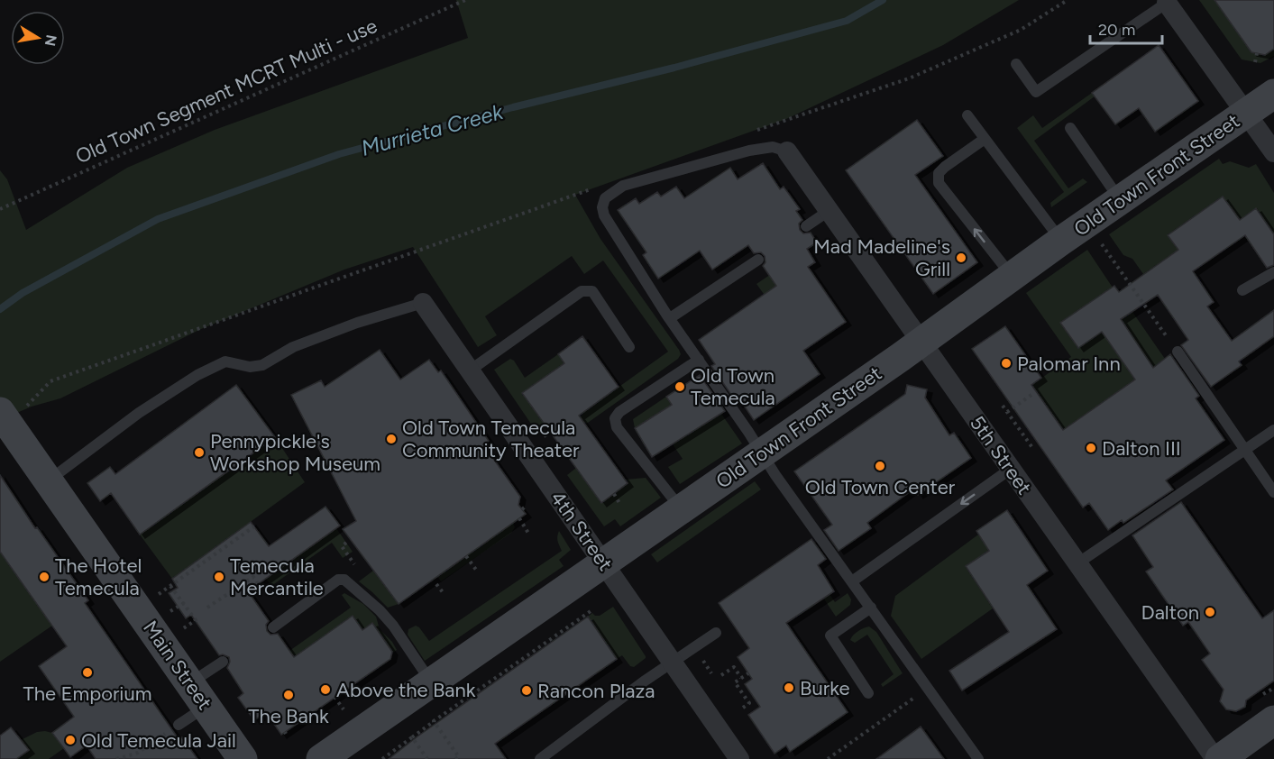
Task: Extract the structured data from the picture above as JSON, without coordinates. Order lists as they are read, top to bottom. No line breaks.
{"streets":{"main road":["Old Town Front Street","Main Street"],"street":["5th Street","4th Street"],"path":["Old Town Segment MCRT Multi - use"]},"crossings":[["Old Town Front Street","5th Street"],["Old Town Front Street","4th Street"]],"water":["Murrieta Creek"],"places":["Mad Madeline's Grill","Palomar Inn","Old Town Temecula","Old Town Temecula Community Theater","Dalton III","Pennypickle's Workshop Museum","Old Town Center","The Hotel Temecula","Temecula Mercantile","Dalton","The Emporium","Burke","Above the Bank","Rancon Plaza","The Bank","Old Temecula Jail"],"scale_bar":"20 m","north":"right"}
